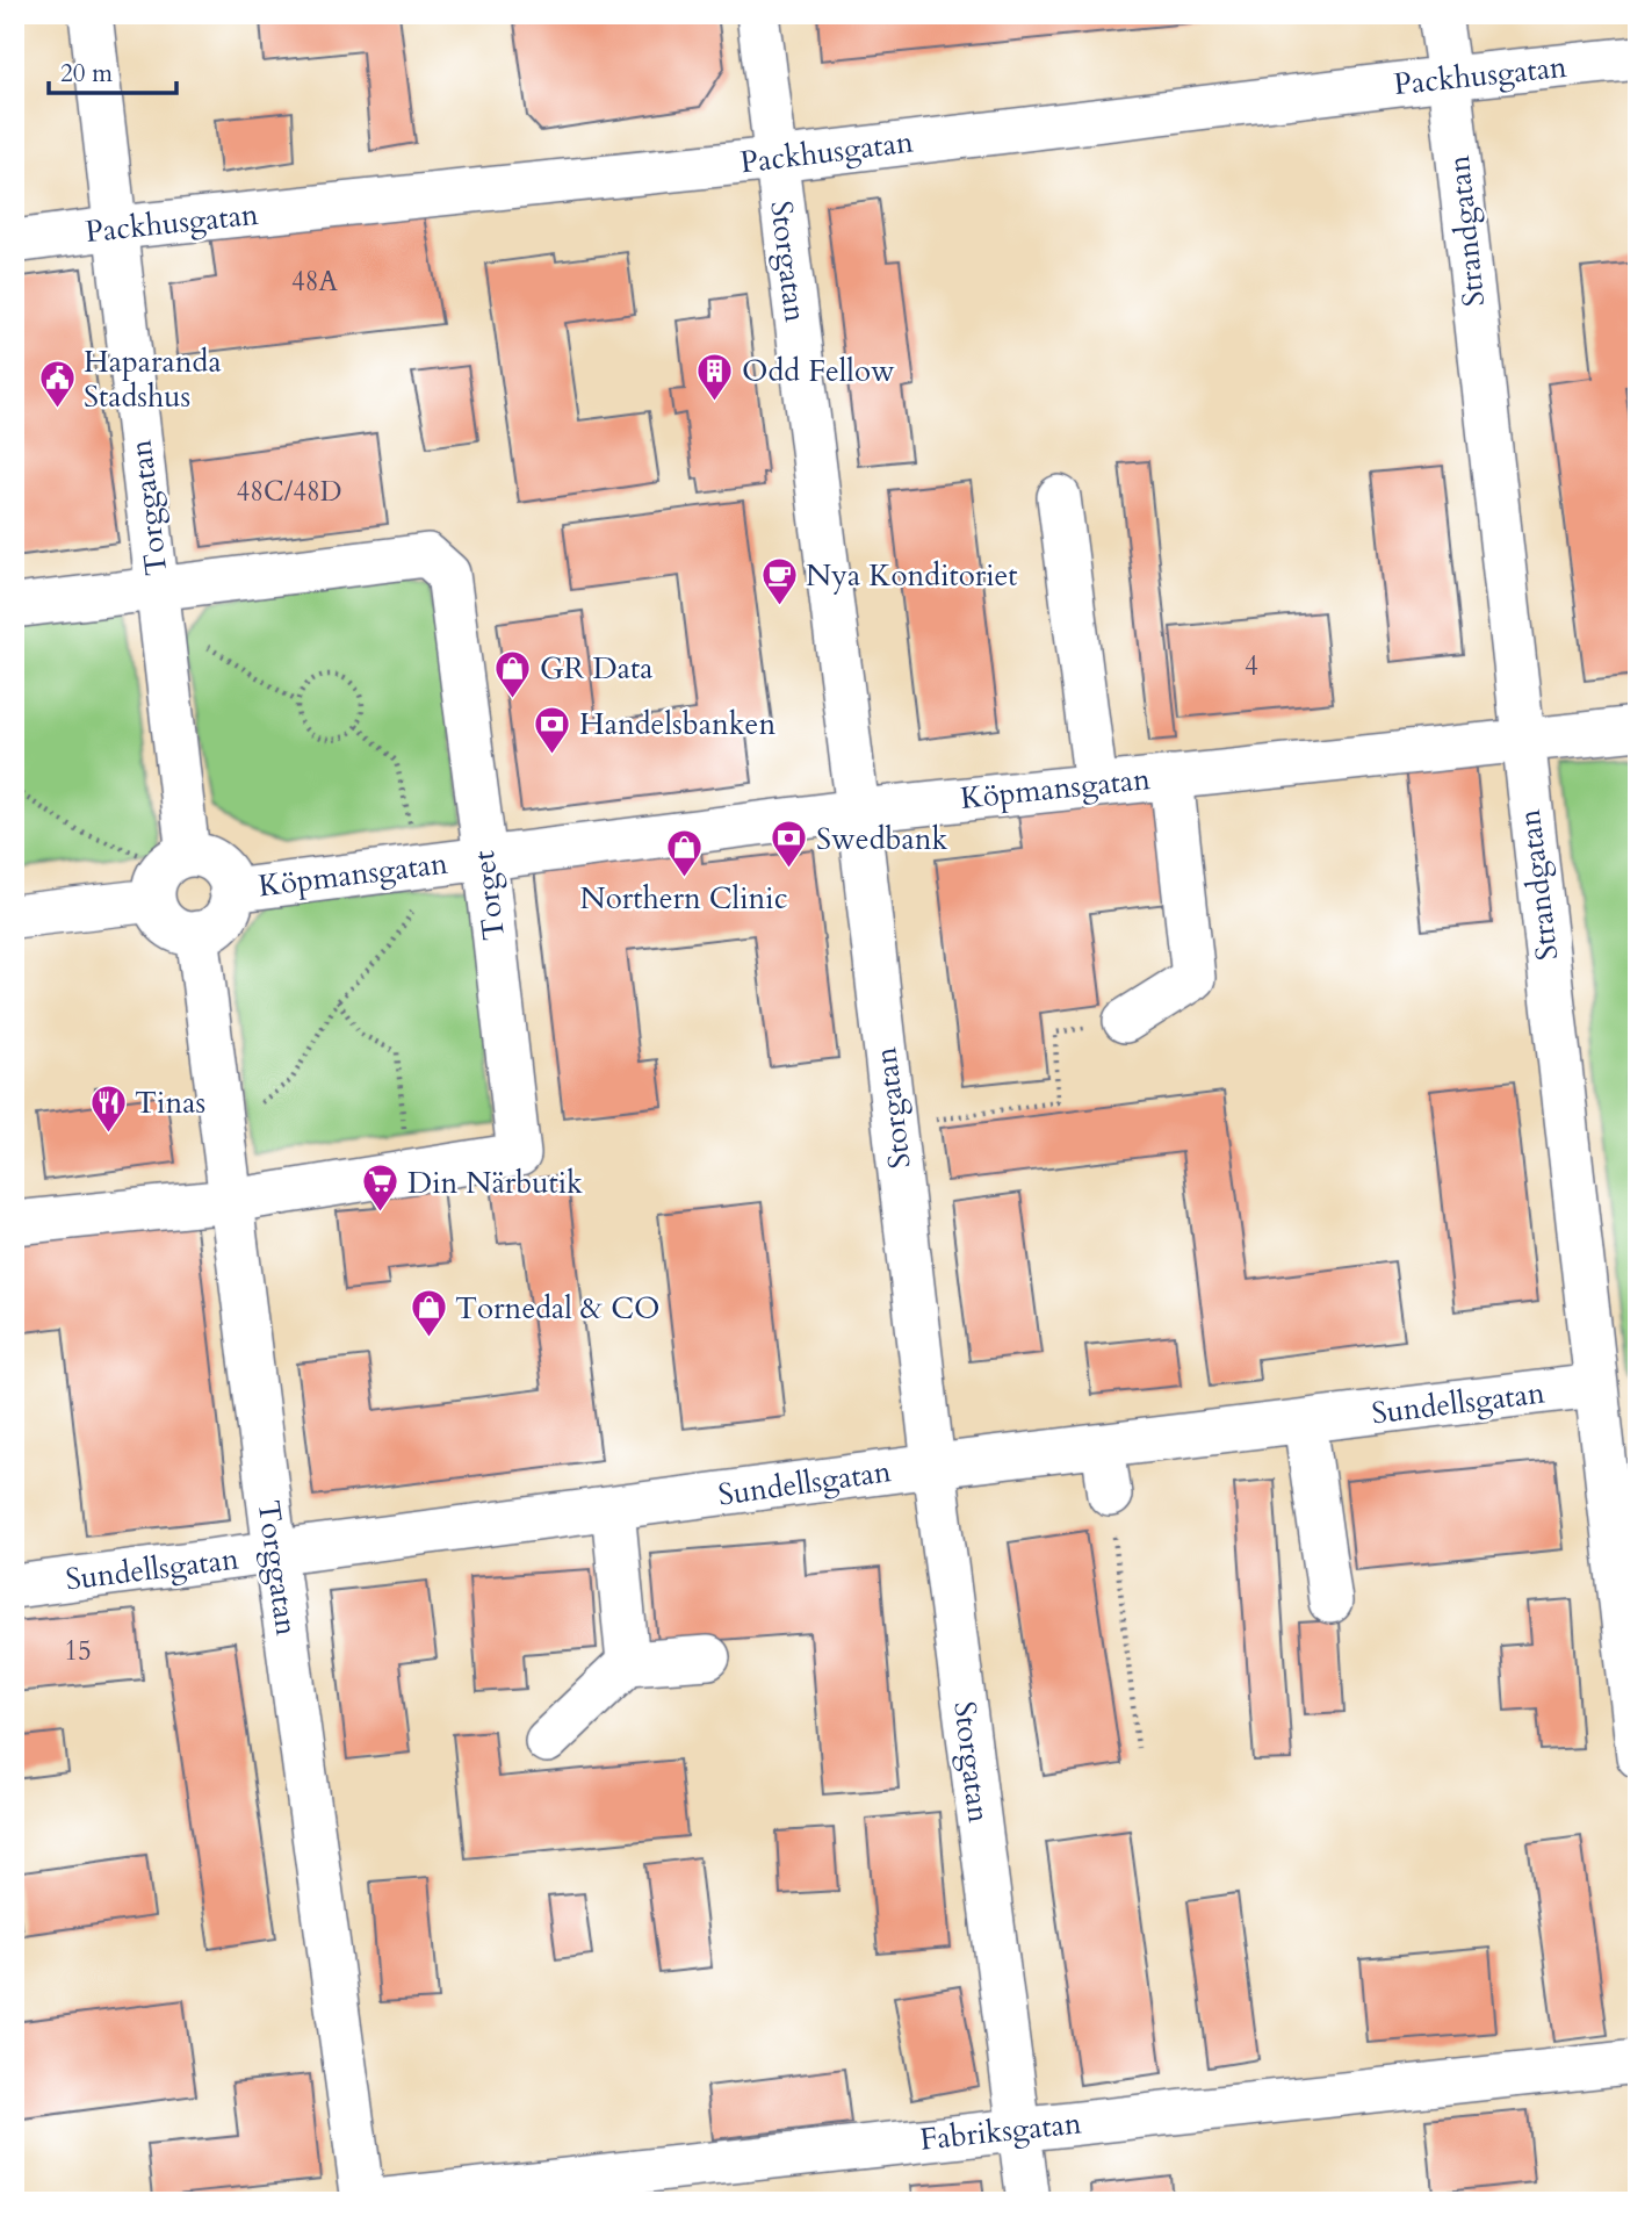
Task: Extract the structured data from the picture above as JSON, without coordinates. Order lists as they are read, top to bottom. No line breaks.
{"streets":{"street":["Packhusgatan","Strandgatan","Storgatan","Torggatan","Köpmansgatan","Torget","Sundellsgatan","Fabriksgatan"]},"crossings":[["Packhusgatan","Strandgatan"],["Packhusgatan","Storgatan"],["Packhusgatan","Torggatan"],["Strandgatan","Köpmansgatan"],["Strandgatan","Sundellsgatan"],["Storgatan","Köpmansgatan"],["Storgatan","Sundellsgatan"],["Storgatan","Fabriksgatan"],["Torggatan","Köpmansgatan"],["Torggatan","Torget"],["Torggatan","Sundellsgatan"],["Torggatan","Fabriksgatan"],["Köpmansgatan","Torget"]],"places":{"building":["Odd Fellow"],"public building":["Haparanda Stadshus"],"cafe":["Nya Konditoriet"],"shop":["GR Data","Northern Clinic","Tornedal & CO"],"bank":["Handelsbanken","Swedbank"],"restaurant":["Tinas"],"supermarket":["Din Närbutik"]},"house_numbers":["48A","48C/48D","4","15"],"scale_bar":"20 m"}
